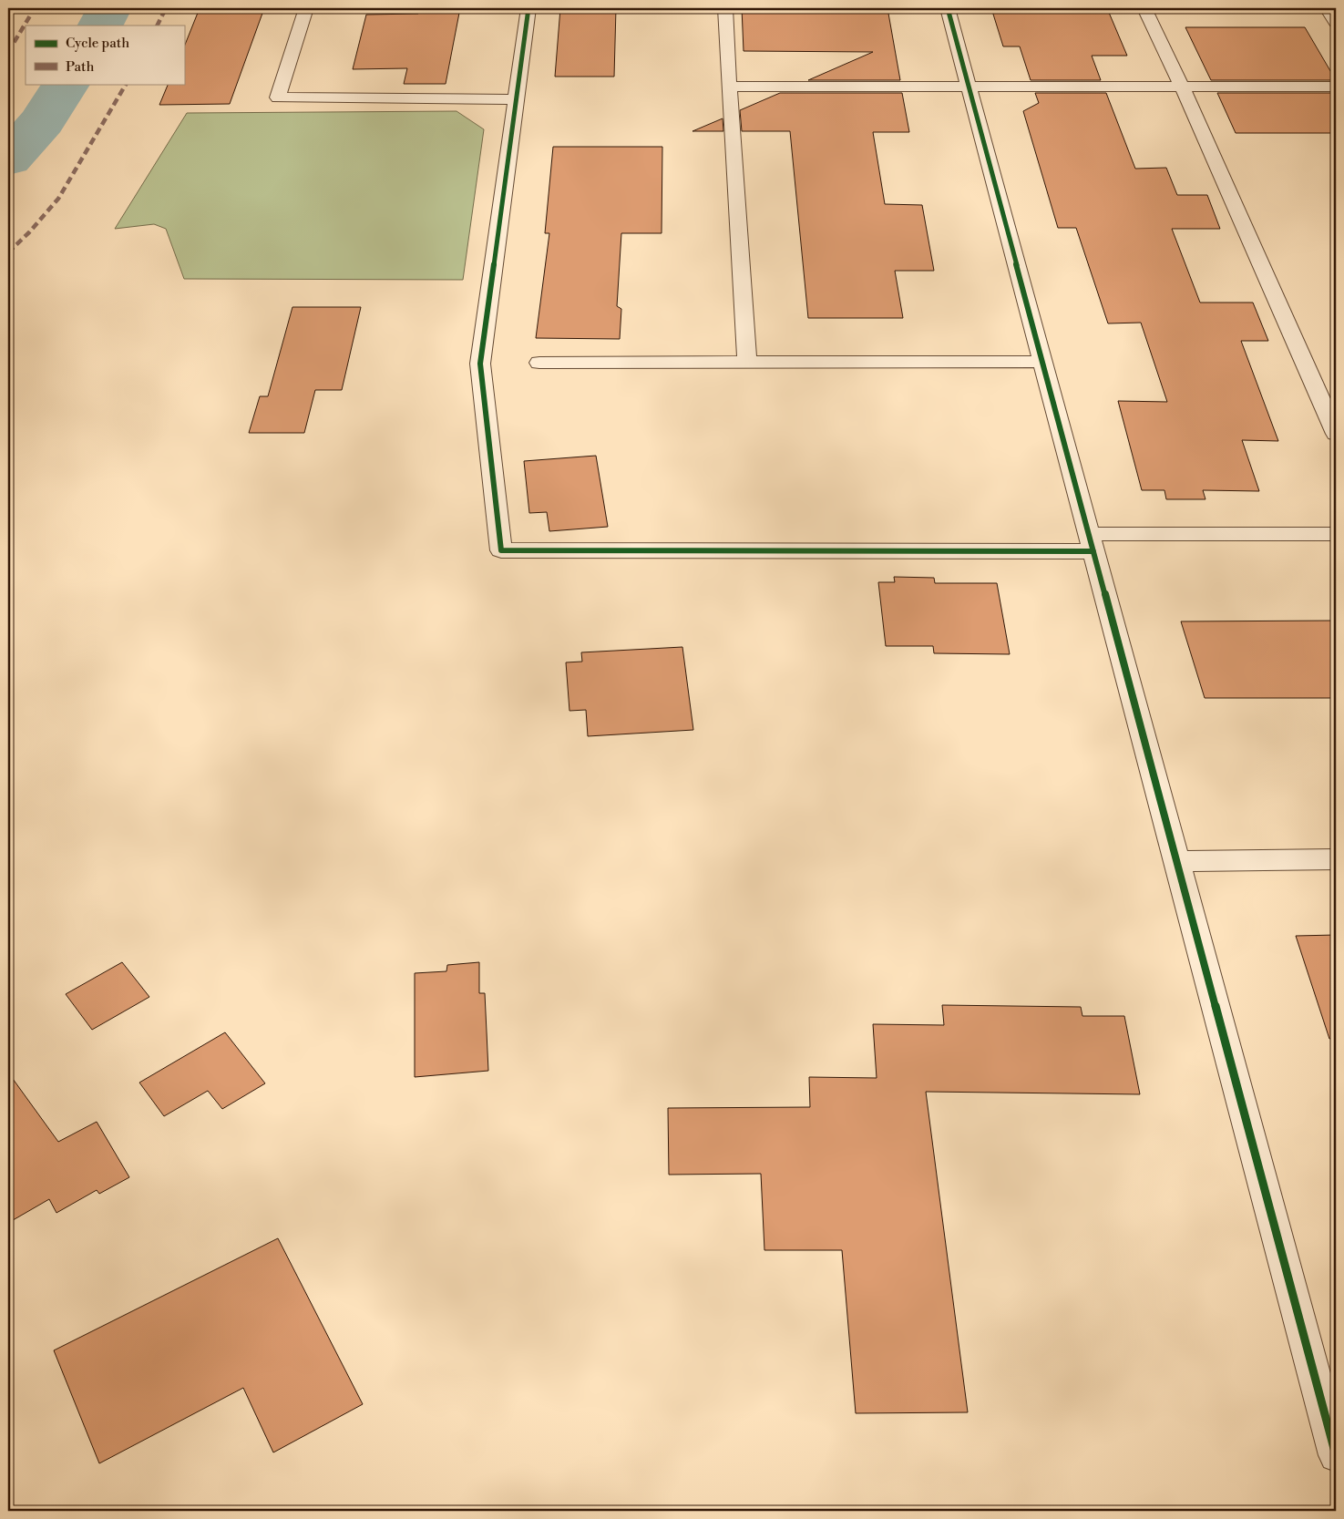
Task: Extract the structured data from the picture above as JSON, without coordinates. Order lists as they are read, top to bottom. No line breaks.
{"legend":["Cycle path","Path"]}
